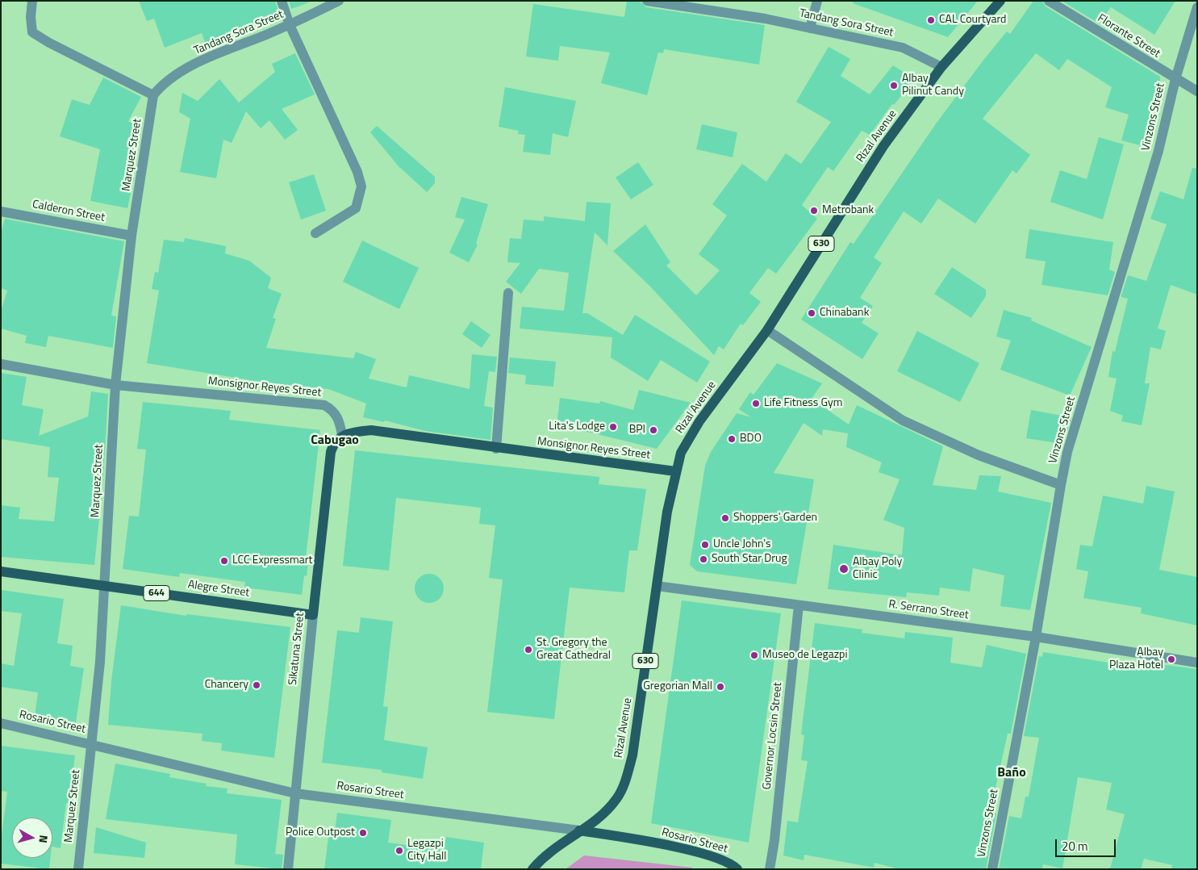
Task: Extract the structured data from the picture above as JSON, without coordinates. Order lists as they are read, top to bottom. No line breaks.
{"streets":{"main road":["Rizal Avenue","630","Monsignor Reyes Street","Alegre Street","644","Sikatuna Street","Rosario Street"],"street":["Tandang Sora Street","Florante Street","Vinzons Street","Marquez Street","Calderon Street","R. Serrano Street","Governor Locsin Street"]},"crossings":[["Tandang Sora Street","Rizal Avenue"],["Tandang Sora Street","Marquez Street"],["Florante Street","Vinzons Street"],["Vinzons Street","R. Serrano Street"],["Rizal Avenue","Monsignor Reyes Street"],["Rizal Avenue","R. Serrano Street"],["Rizal Avenue","Rosario Street"],["Marquez Street","Calderon Street"],["Marquez Street","Monsignor Reyes Street"],["Marquez Street","Alegre Street"],["Marquez Street","Rosario Street"],["Monsignor Reyes Street","Sikatuna Street"],["Alegre Street","Sikatuna Street"],["R. Serrano Street","Governor Locsin Street"],["Sikatuna Street","Rosario Street"]],"districts":["Cabugao","Baño"],"places":["CAL Courtyard","Albay Pilinut Candy","Metrobank","Chinabank","Life Fitness Gym","Lita's Lodge","BPI","BDO","Shoppers' Garden","Uncle John's","South Star Drug","LCC Expressmart","Albay Poly Clinic","St. Gregory the Great Cathedral","Museo de Legazpi","Albay Plaza Hotel","Chancery","Gregorian Mall","Police Outpost","Legazpi City Hall"],"scale_bar":"20 m","north":"right"}
